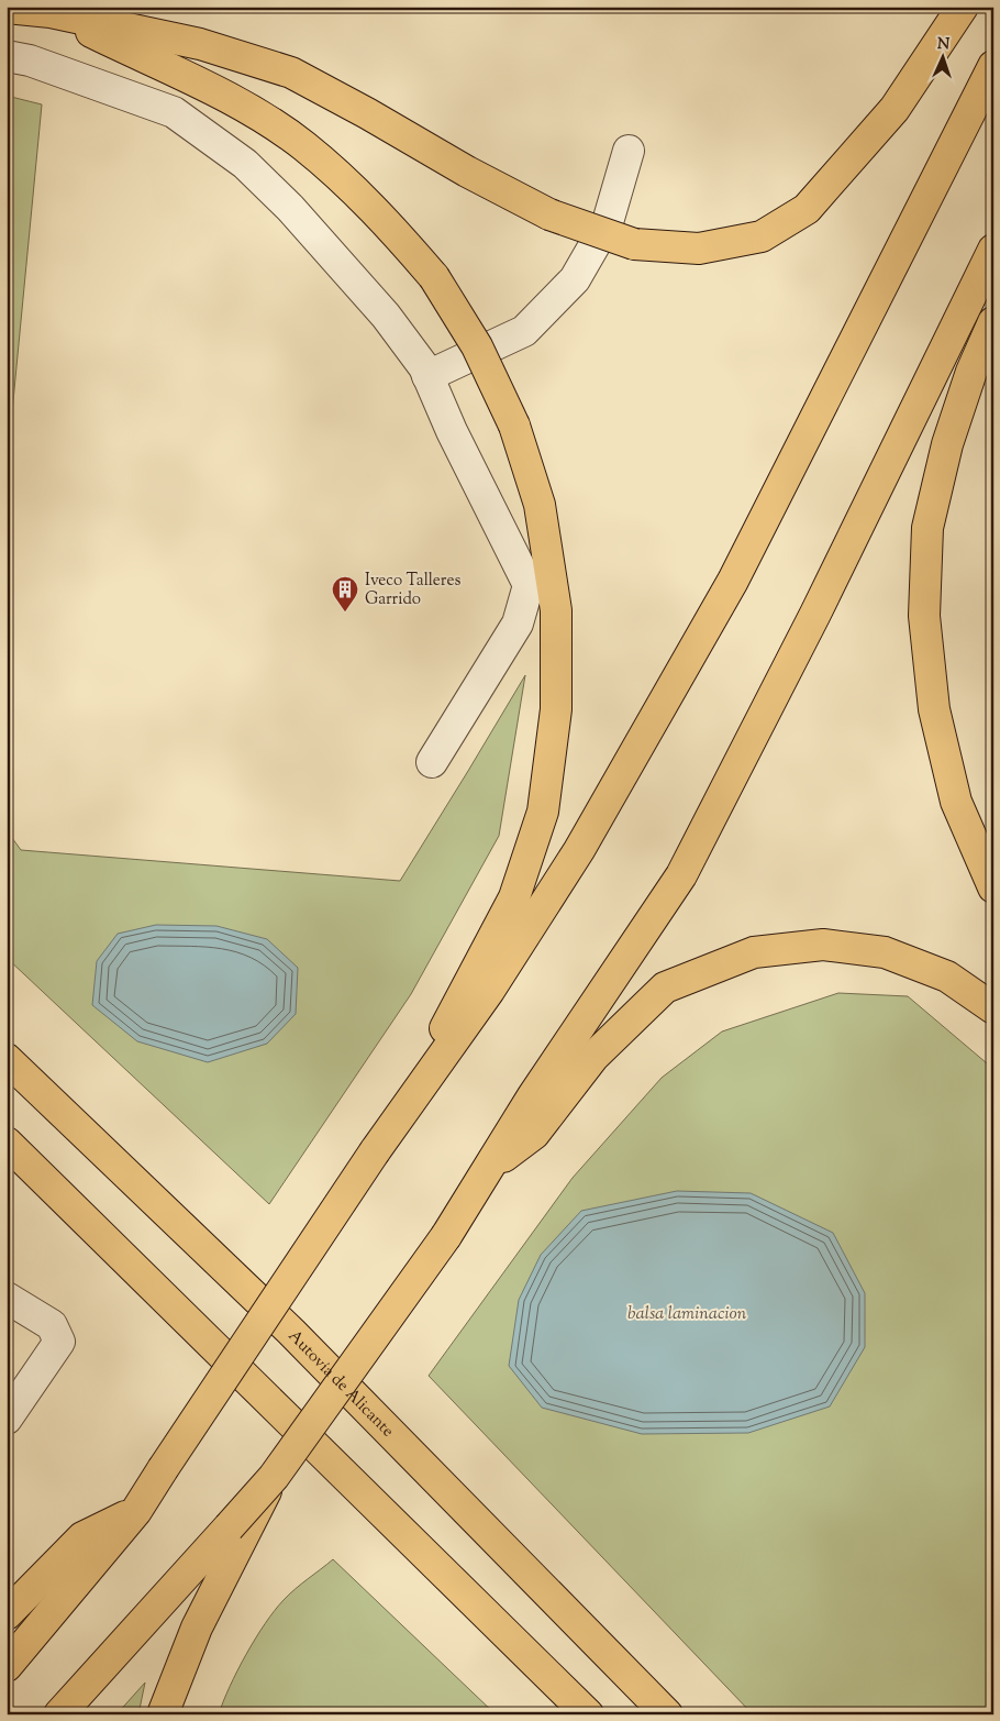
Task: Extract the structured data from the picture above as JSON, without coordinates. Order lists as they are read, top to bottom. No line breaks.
{"streets":{"highway":["Autovía de Alicante"]},"water":["balsa laminacion"],"places":{"building":["Iveco Talleres Garrido"]},"north":"top"}
